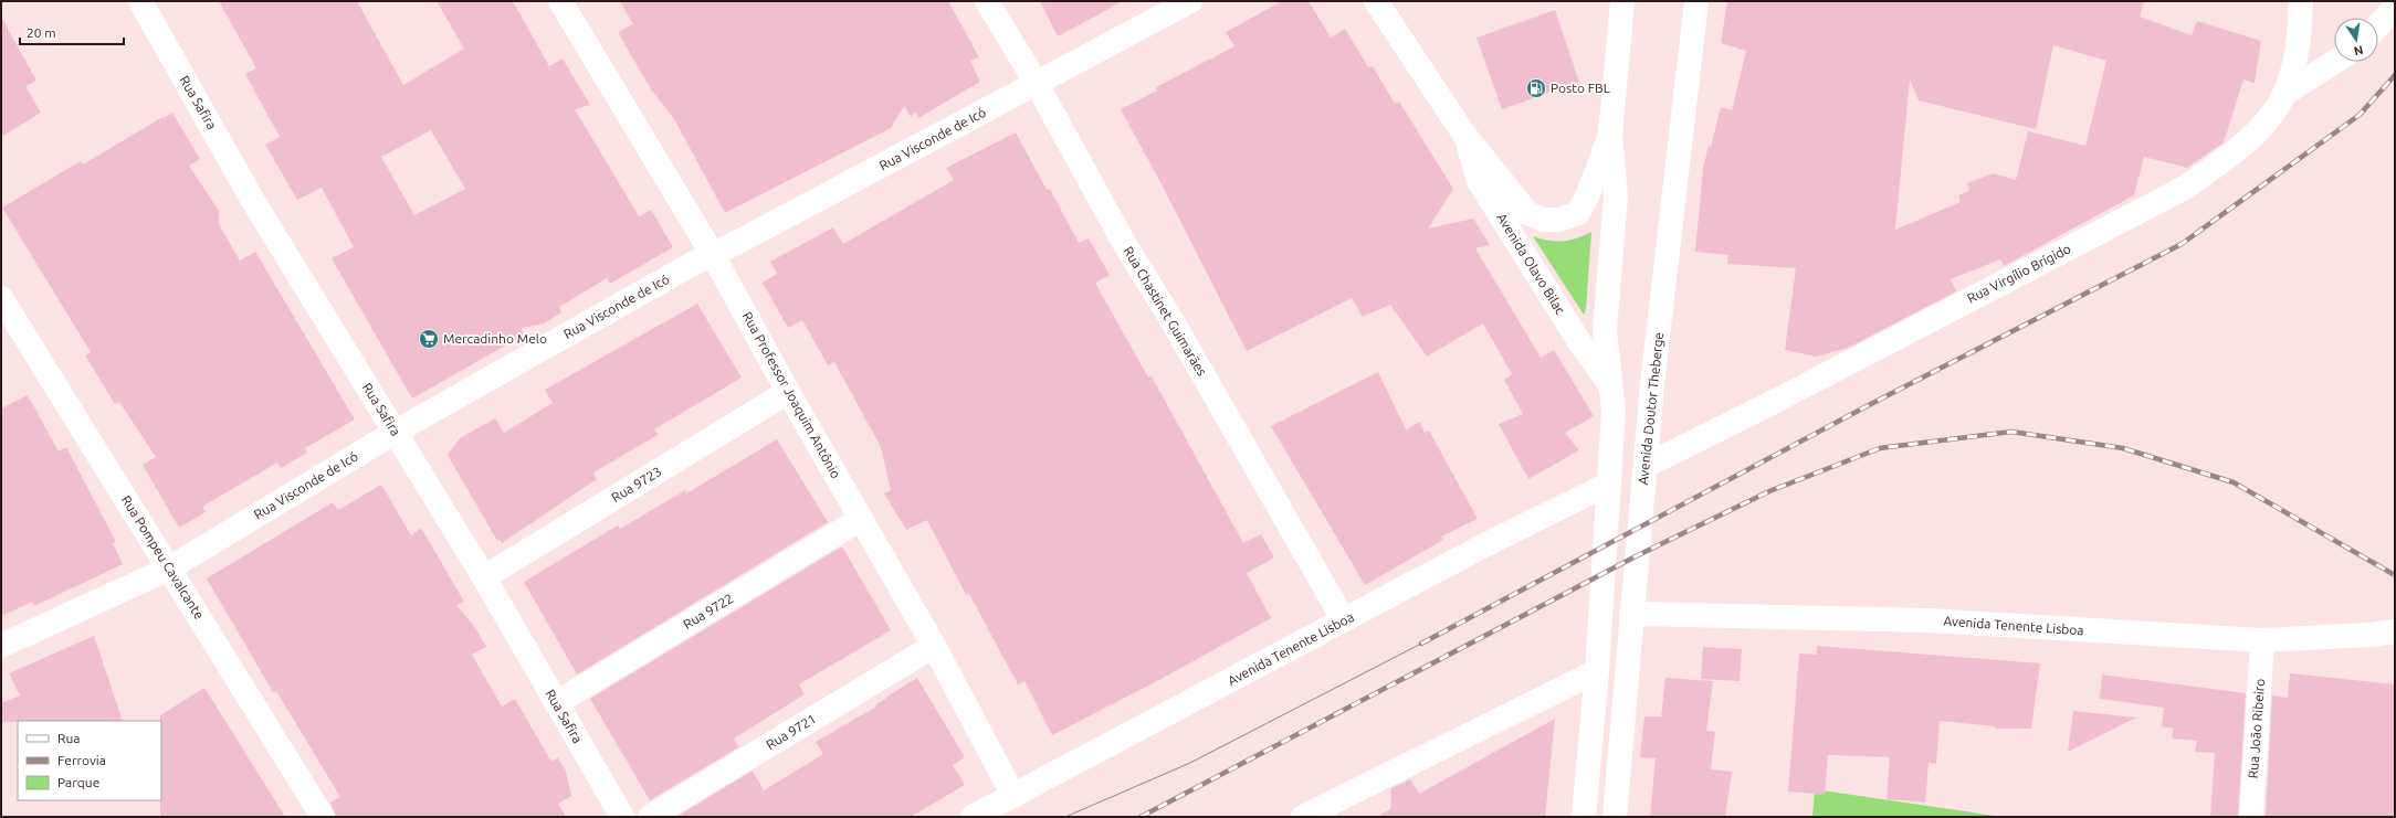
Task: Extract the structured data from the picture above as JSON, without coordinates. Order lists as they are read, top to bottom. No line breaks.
{"streets":{"street":["Rua Safira","Rua Visconde de Icó","Avenida Olavo Bilac","Rua Virgílio Brígido","Rua Chastinet Guimarães","Rua Professor Joaquim Antônio","Avenida Doutor Theberge","Rua 9723","Rua Pompeu Cavalcante","Rua 9722","Avenida Tenente Lisboa","Rua João Ribeiro","Rua 9721"]},"crossings":[["Rua Safira","Rua Visconde de Icó"],["Rua Safira","Rua 9723"],["Rua Safira","Rua 9722"],["Rua Visconde de Icó","Rua Chastinet Guimarães"],["Rua Visconde de Icó","Rua Professor Joaquim Antônio"],["Rua Visconde de Icó","Rua Pompeu Cavalcante"],["Rua Virgílio Brígido","Avenida Doutor Theberge"],["Rua Chastinet Guimarães","Avenida Tenente Lisboa"],["Rua Professor Joaquim Antônio","Rua 9723"],["Rua Professor Joaquim Antônio","Rua 9722"],["Rua Professor Joaquim Antônio","Avenida Tenente Lisboa"],["Rua Professor Joaquim Antônio","Rua 9721"],["Avenida Doutor Theberge","Avenida Tenente Lisboa"],["Avenida Tenente Lisboa","Rua João Ribeiro"]],"places":{"fuel station":["Posto FBL"],"supermarket":["Mercadinho Melo"]},"legend":["Rua","Ferrovia","Parque"],"scale_bar":"20 m","north":"bottom"}
